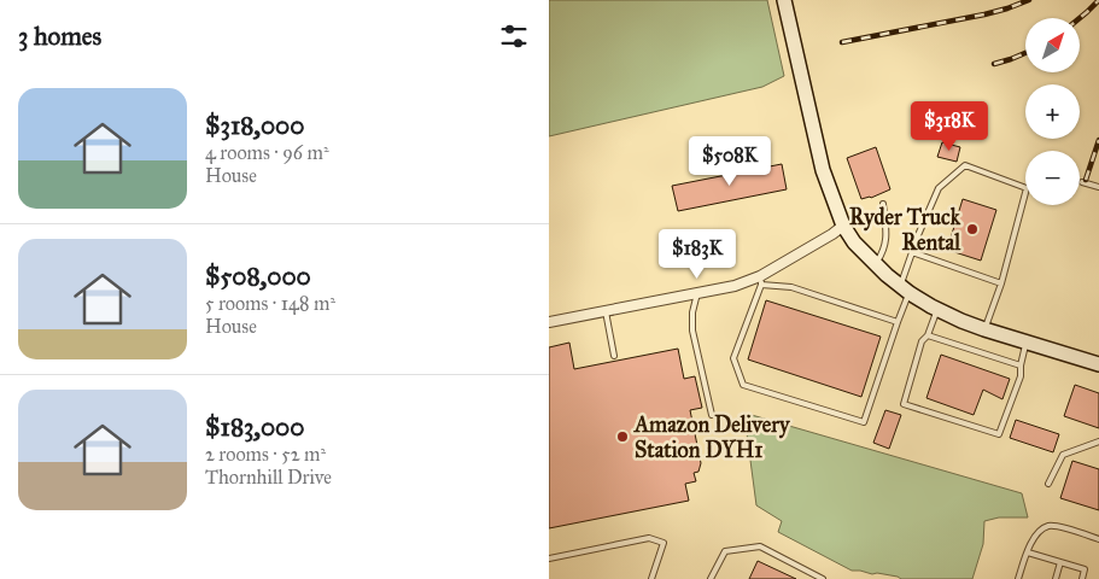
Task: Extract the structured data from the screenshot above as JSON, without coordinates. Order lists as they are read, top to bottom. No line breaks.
{"places":["Ryder Truck Rental","Amazon Delivery Station DYH1"],"north":"top right","page":{"heading":"3 homes","map_buttons":["+","−"],"list":[{"name":"$318,000","note":"4 rooms · 96 m² · House"},{"name":"$508,000","note":"5 rooms · 148 m² · House"},{"name":"$183,000","note":"2 rooms · 52 m² · Thornhill Drive"}],"price":["$318K","$508K","$183K"]}}
